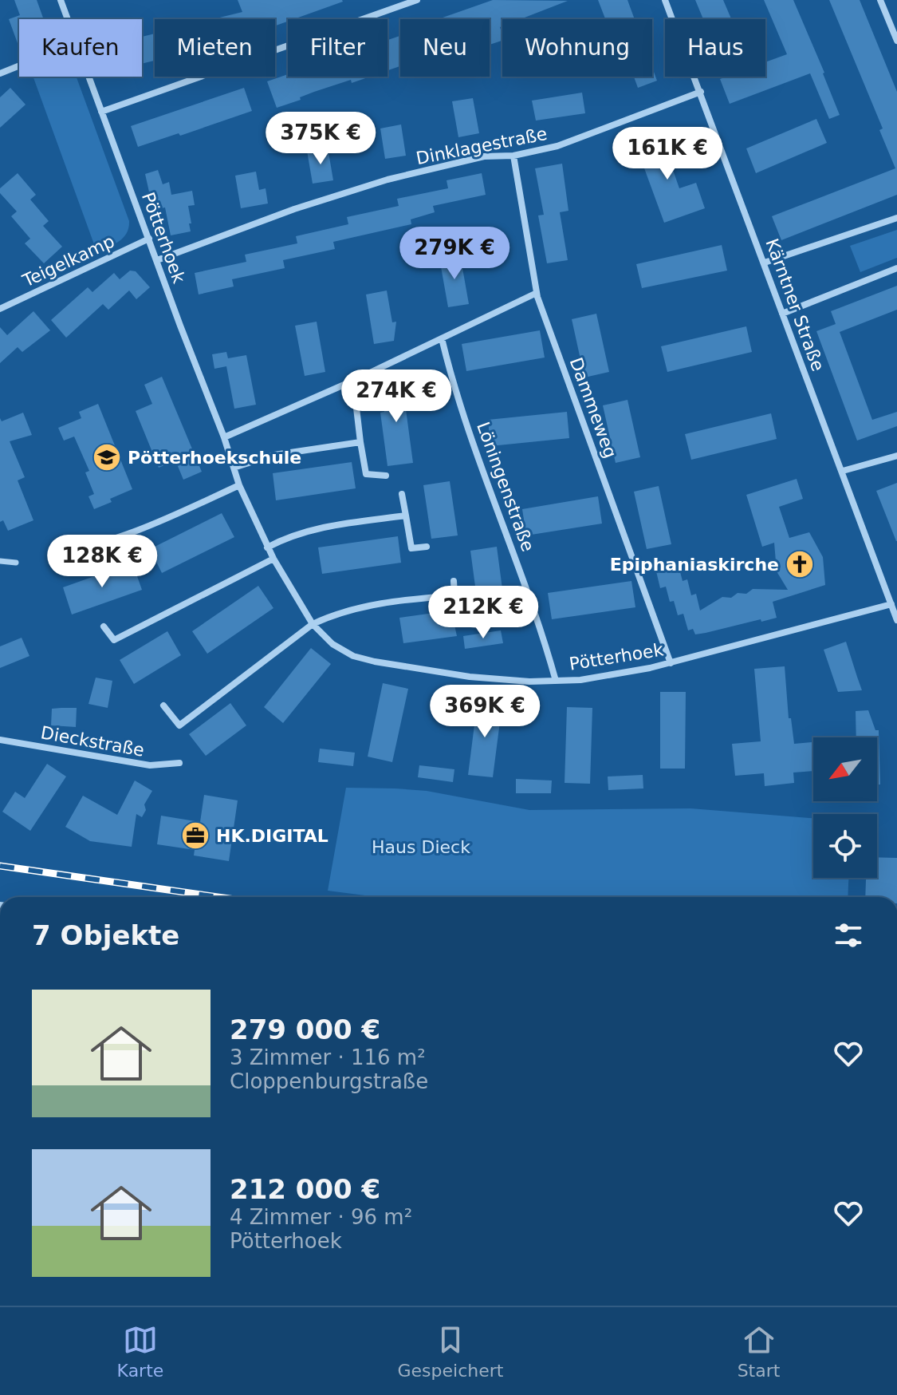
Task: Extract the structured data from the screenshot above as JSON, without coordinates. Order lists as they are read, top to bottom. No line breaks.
{"streets":{"street":["Dinklagestraße","Pötterhoek","Teigelkamp","Kärntner Straße","Dammeweg","Löningenstraße","Dieckstraße"]},"crossings":[["Dinklagestraße","Pötterhoek"],["Dinklagestraße","Kärntner Straße"],["Dinklagestraße","Dammeweg"],["Pötterhoek","Teigelkamp"],["Pötterhoek","Kärntner Straße"],["Pötterhoek","Dammeweg"],["Pötterhoek","Löningenstraße"]],"parks":["Haus Dieck"],"places":{"school or university":["Pötterhoekschule"],"church":["Epiphaniaskirche"],"office":["HK.DIGITAL"]},"north":"bottom left","page":{"chip":["Kaufen","Mieten","Filter","Neu","Wohnung","Haus"],"price":["375K €","161K €","279K €","274K €","128K €","212K €","369K €"],"heading":"7 Objekte","list":[{"name":"279 000 €","note":"3 Zimmer · 116 m² · Cloppenburgstraße"},{"name":"212 000 €","note":"4 Zimmer · 96 m² · Pötterhoek"}],"tabs":["Karte","Gespeichert","Start"]}}
